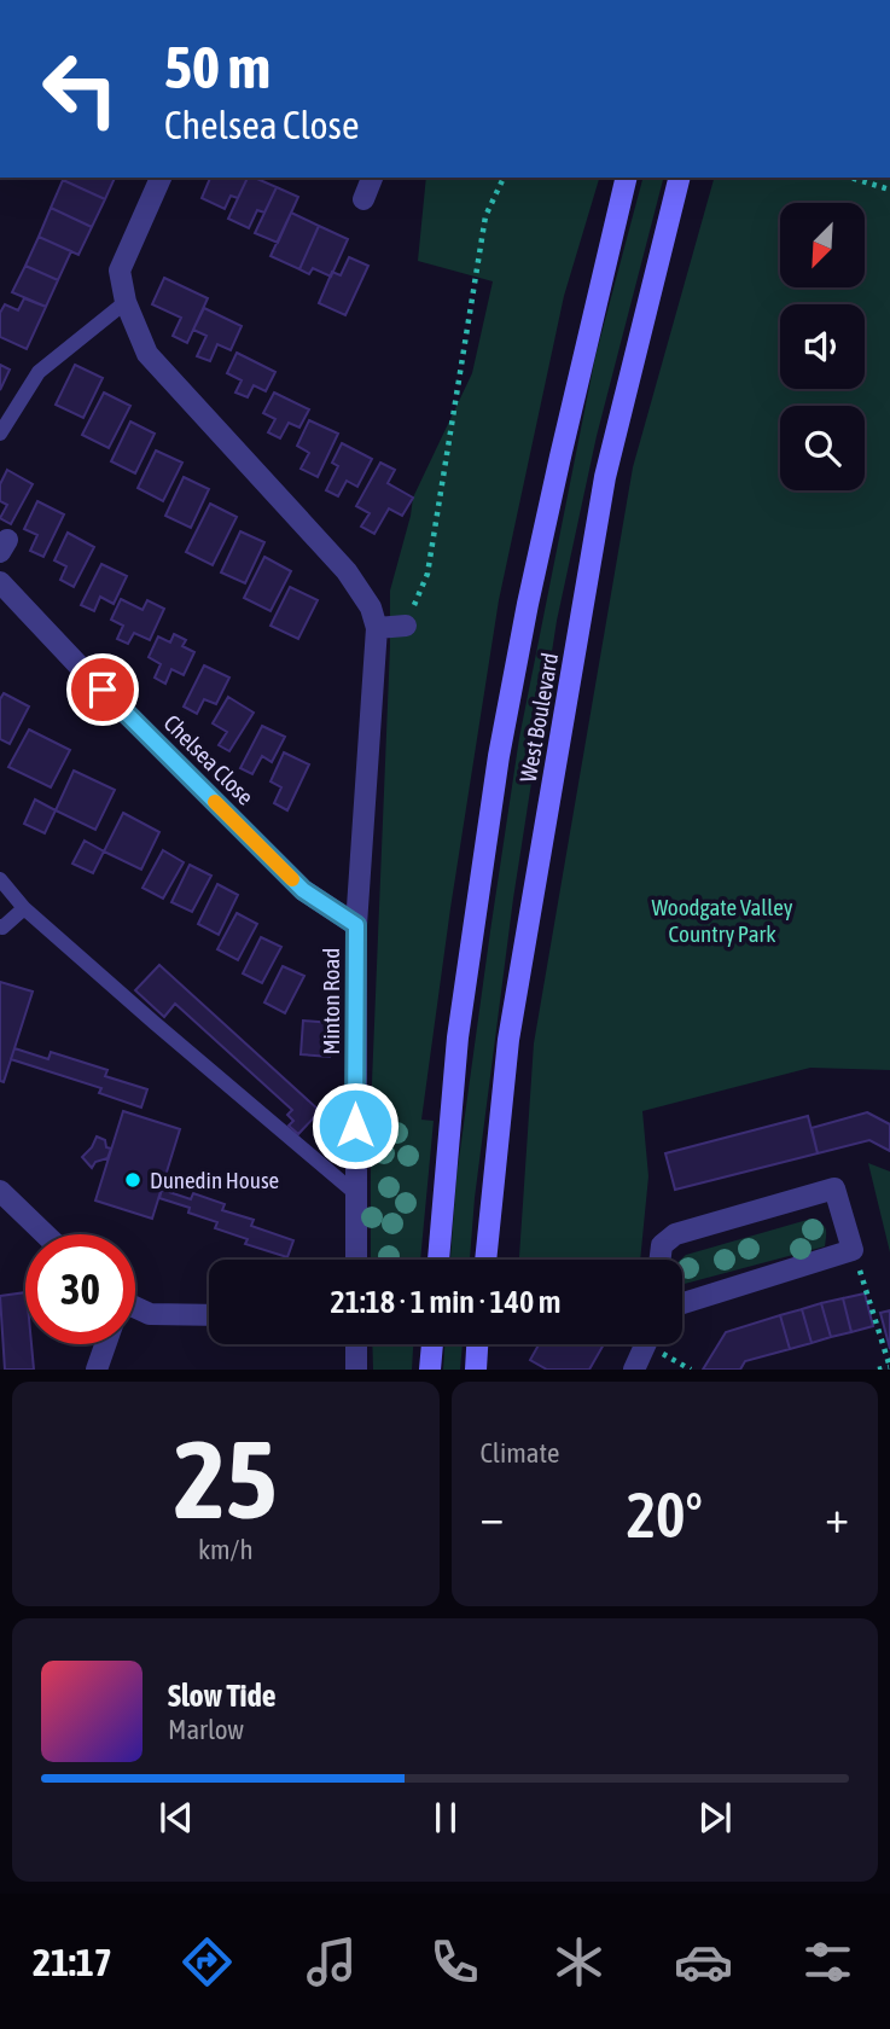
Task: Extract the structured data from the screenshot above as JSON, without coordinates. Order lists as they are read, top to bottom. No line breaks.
{"streets":{"main road":["West Boulevard"],"street":["Chelsea Close","Minton Road"]},"crossings":[["Chelsea Close","Minton Road"]],"parks":["Woodgate Valley Country Park"],"places":["Dunedin House"],"north":"bottom left","page":{"turn":["50 m","Chelsea Close"],"limit":"30","trip":"21:18 · 1 min · 140 m","tile":[["25","km/h"],"Climate"],"heat":["−","20°","+"],"song":["Slow Tide","Marlow"],"tabs":"21:17"}}
